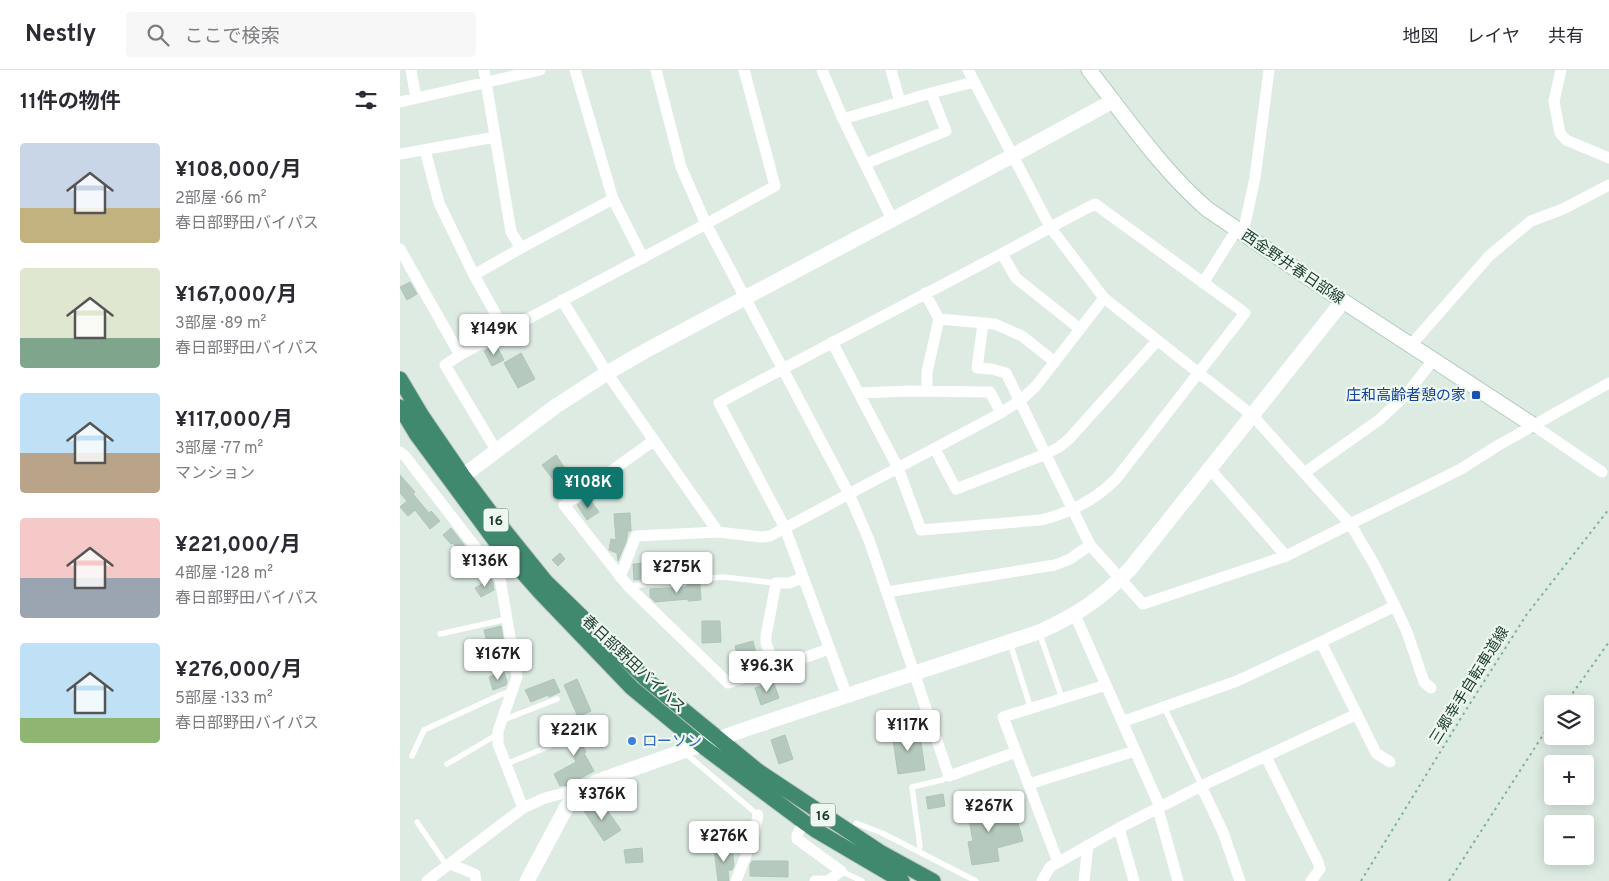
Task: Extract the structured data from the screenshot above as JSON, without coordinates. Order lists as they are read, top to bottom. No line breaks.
{"streets":{"highway":["16","春日部野田バイパス"],"street":["西金野井春日部線"],"path":["三郷幸手自転車道線"]},"places":{"transit":["庄和高齢者憩の家"],"other":["ローソン"]},"page":{"header":"Nestly","search":"ここで検索","nav":["地図","レイヤ","共有"],"heading":"11件の物件","list":[{"name":"¥108,000/月","note":"2部屋 · 66 m² · 春日部野田バイパス"},{"name":"¥167,000/月","note":"3部屋 · 89 m² · 春日部野田バイパス"},{"name":"¥117,000/月","note":"3部屋 · 77 m² · マンション"},{"name":"¥221,000/月","note":"4部屋 · 128 m² · 春日部野田バイパス"},{"name":"¥276,000/月","note":"5部屋 · 133 m² · 春日部野田バイパス"}],"price":["¥149K","¥108K","¥136K","¥275K","¥167K","¥96.3K","¥117K","¥221K","¥376K","¥267K","¥276K"],"map_buttons":["+","−"]}}
